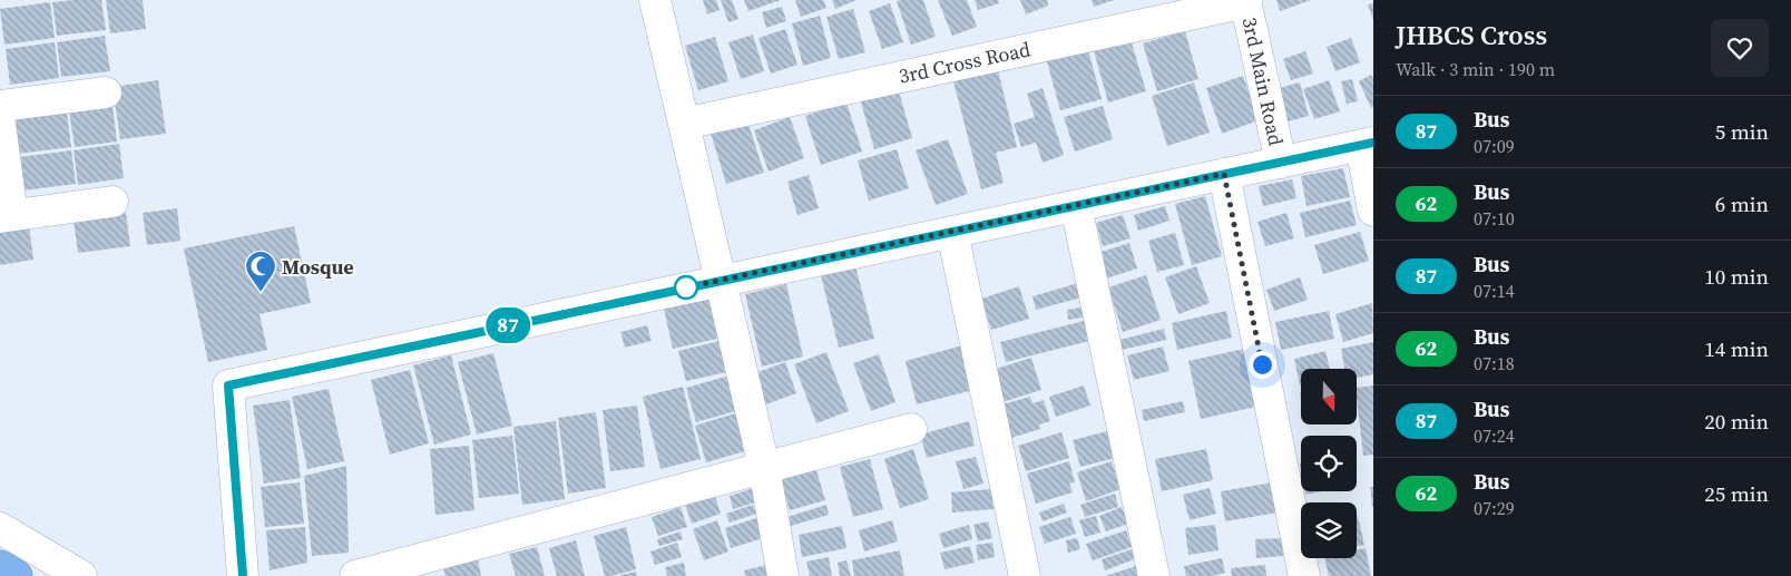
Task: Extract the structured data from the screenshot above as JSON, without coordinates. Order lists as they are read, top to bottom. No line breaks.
{"streets":{"street":["3rd Cross Road","3rd Main Road"]},"crossings":[["3rd Cross Road","3rd Main Road"]],"places":{"mosque":["Mosque"]},"lines":["bus line 87"],"north":"bottom","page":{"on_map":"87","heading":["JHBCS Cross","Walk · 3 min · 190 m"],"list":[{"mark":"87","name":"Bus","note":"07:09","value":"5 min"},{"mark":"62","name":"Bus","note":"07:10","value":"6 min"},{"mark":"87","name":"Bus","note":"07:14","value":"10 min"},{"mark":"62","name":"Bus","note":"07:18","value":"14 min"},{"mark":"87","name":"Bus","note":"07:24","value":"20 min"},{"mark":"62","name":"Bus","note":"07:29","value":"25 min"}]}}
